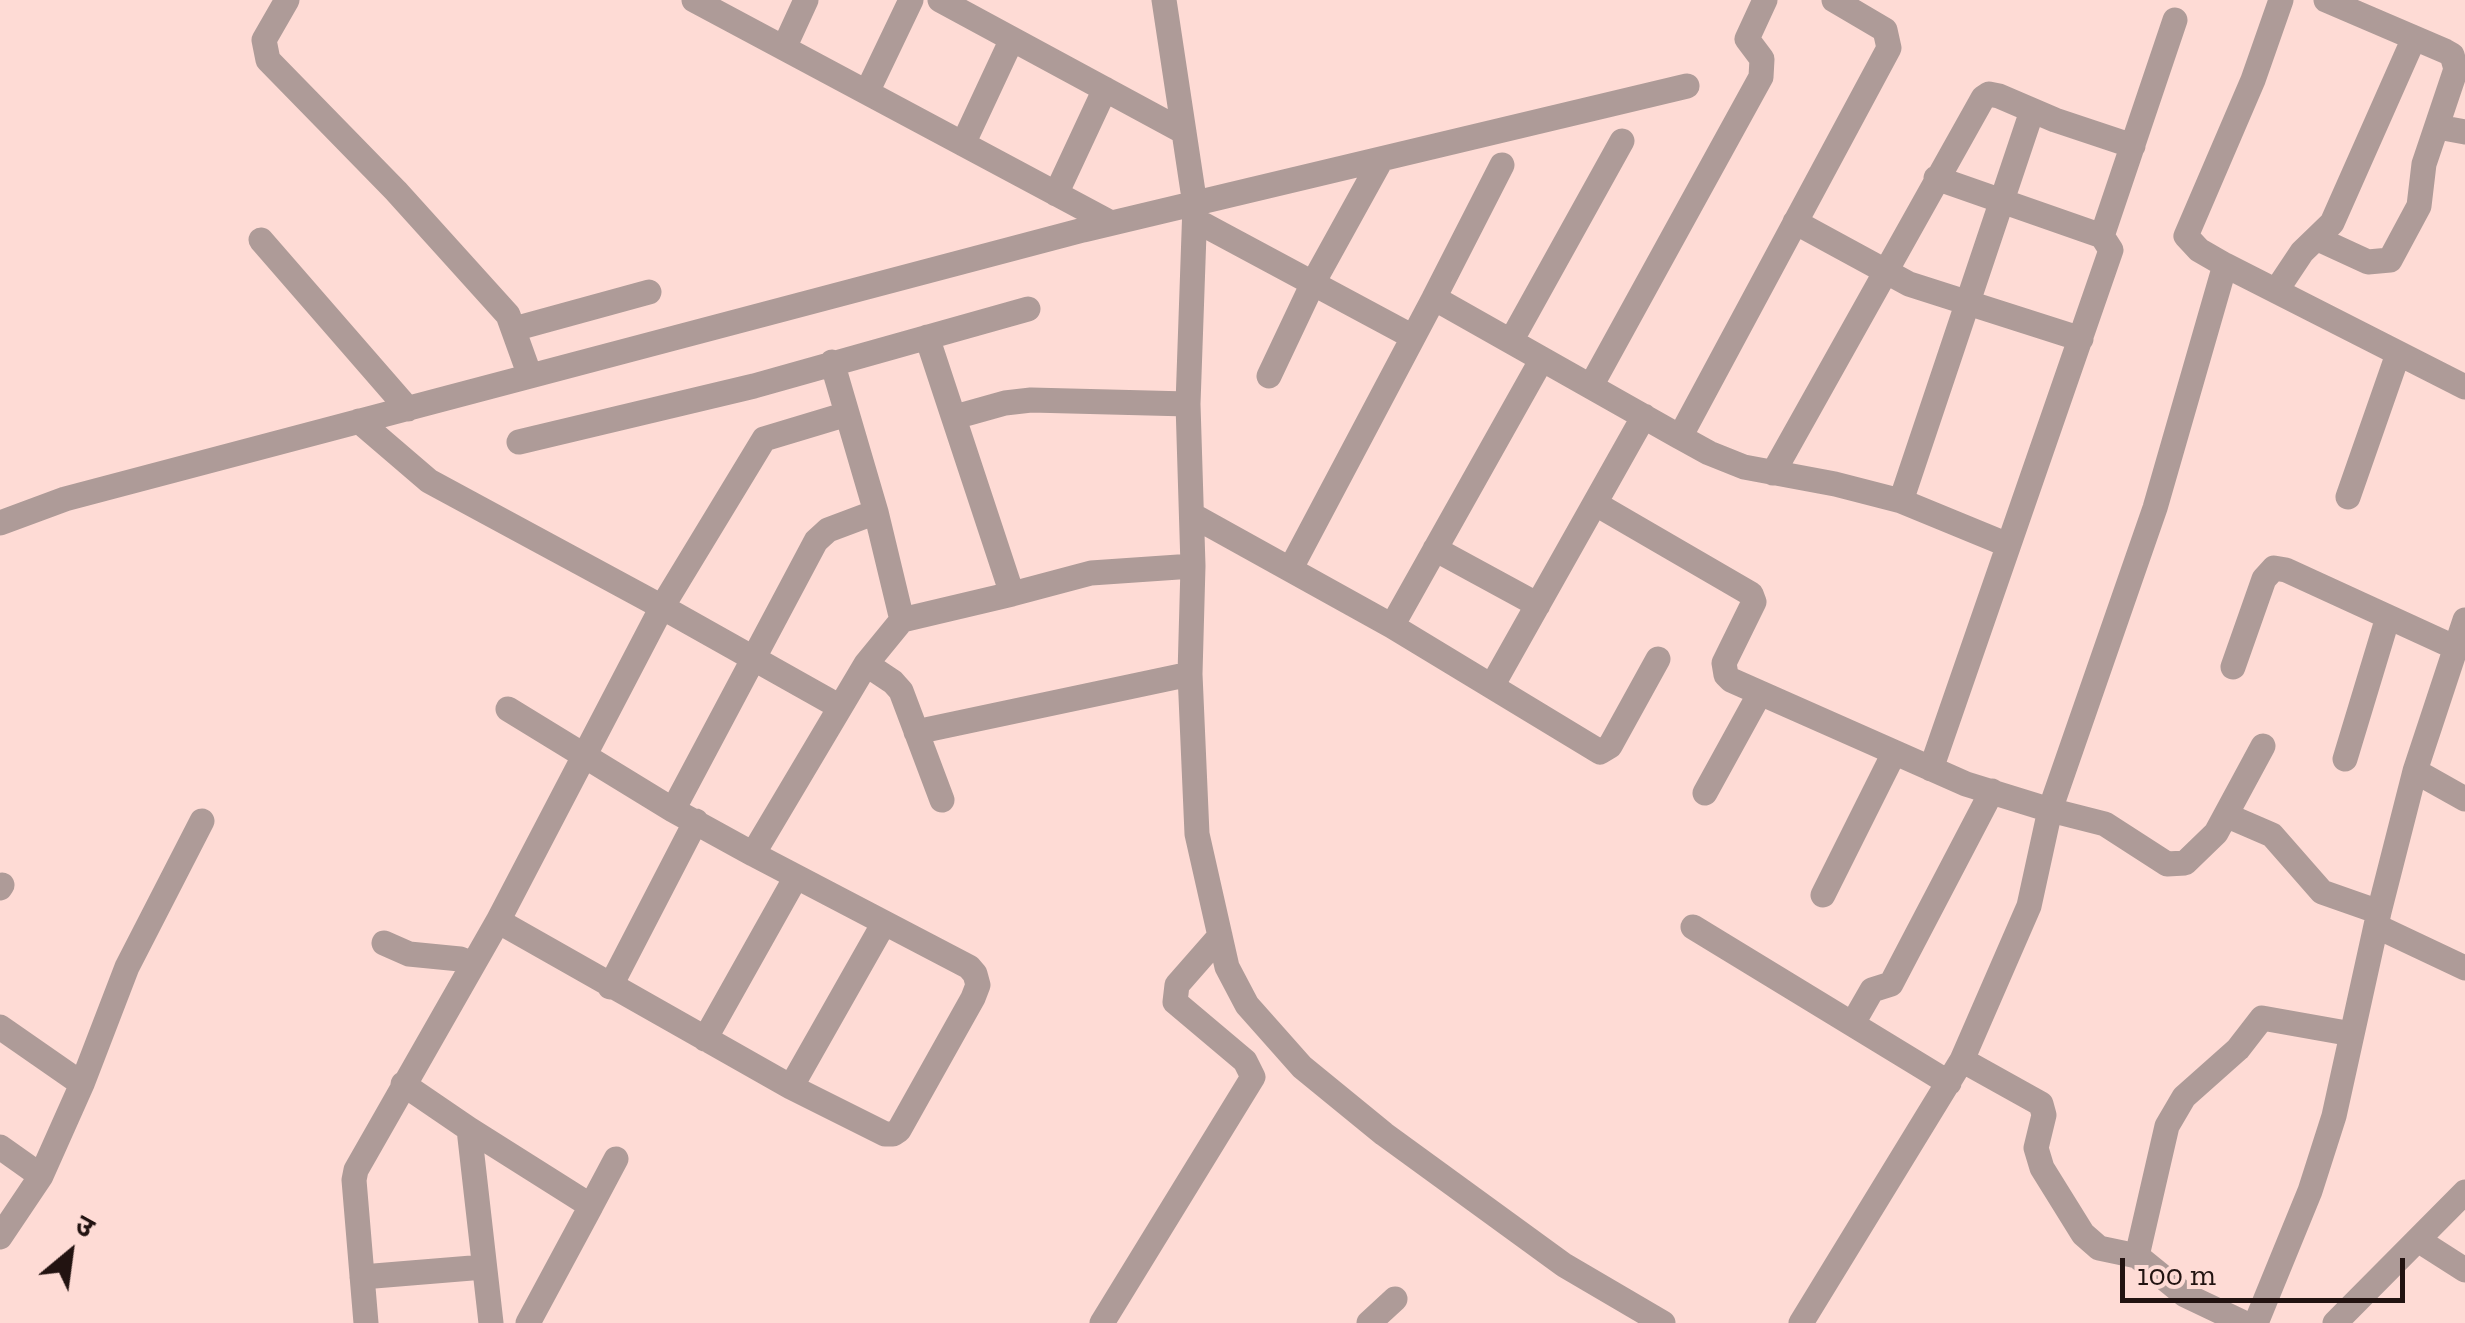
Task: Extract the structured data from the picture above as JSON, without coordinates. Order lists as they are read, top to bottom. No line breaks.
{"scale_bar":"100 m","north":"top right"}
